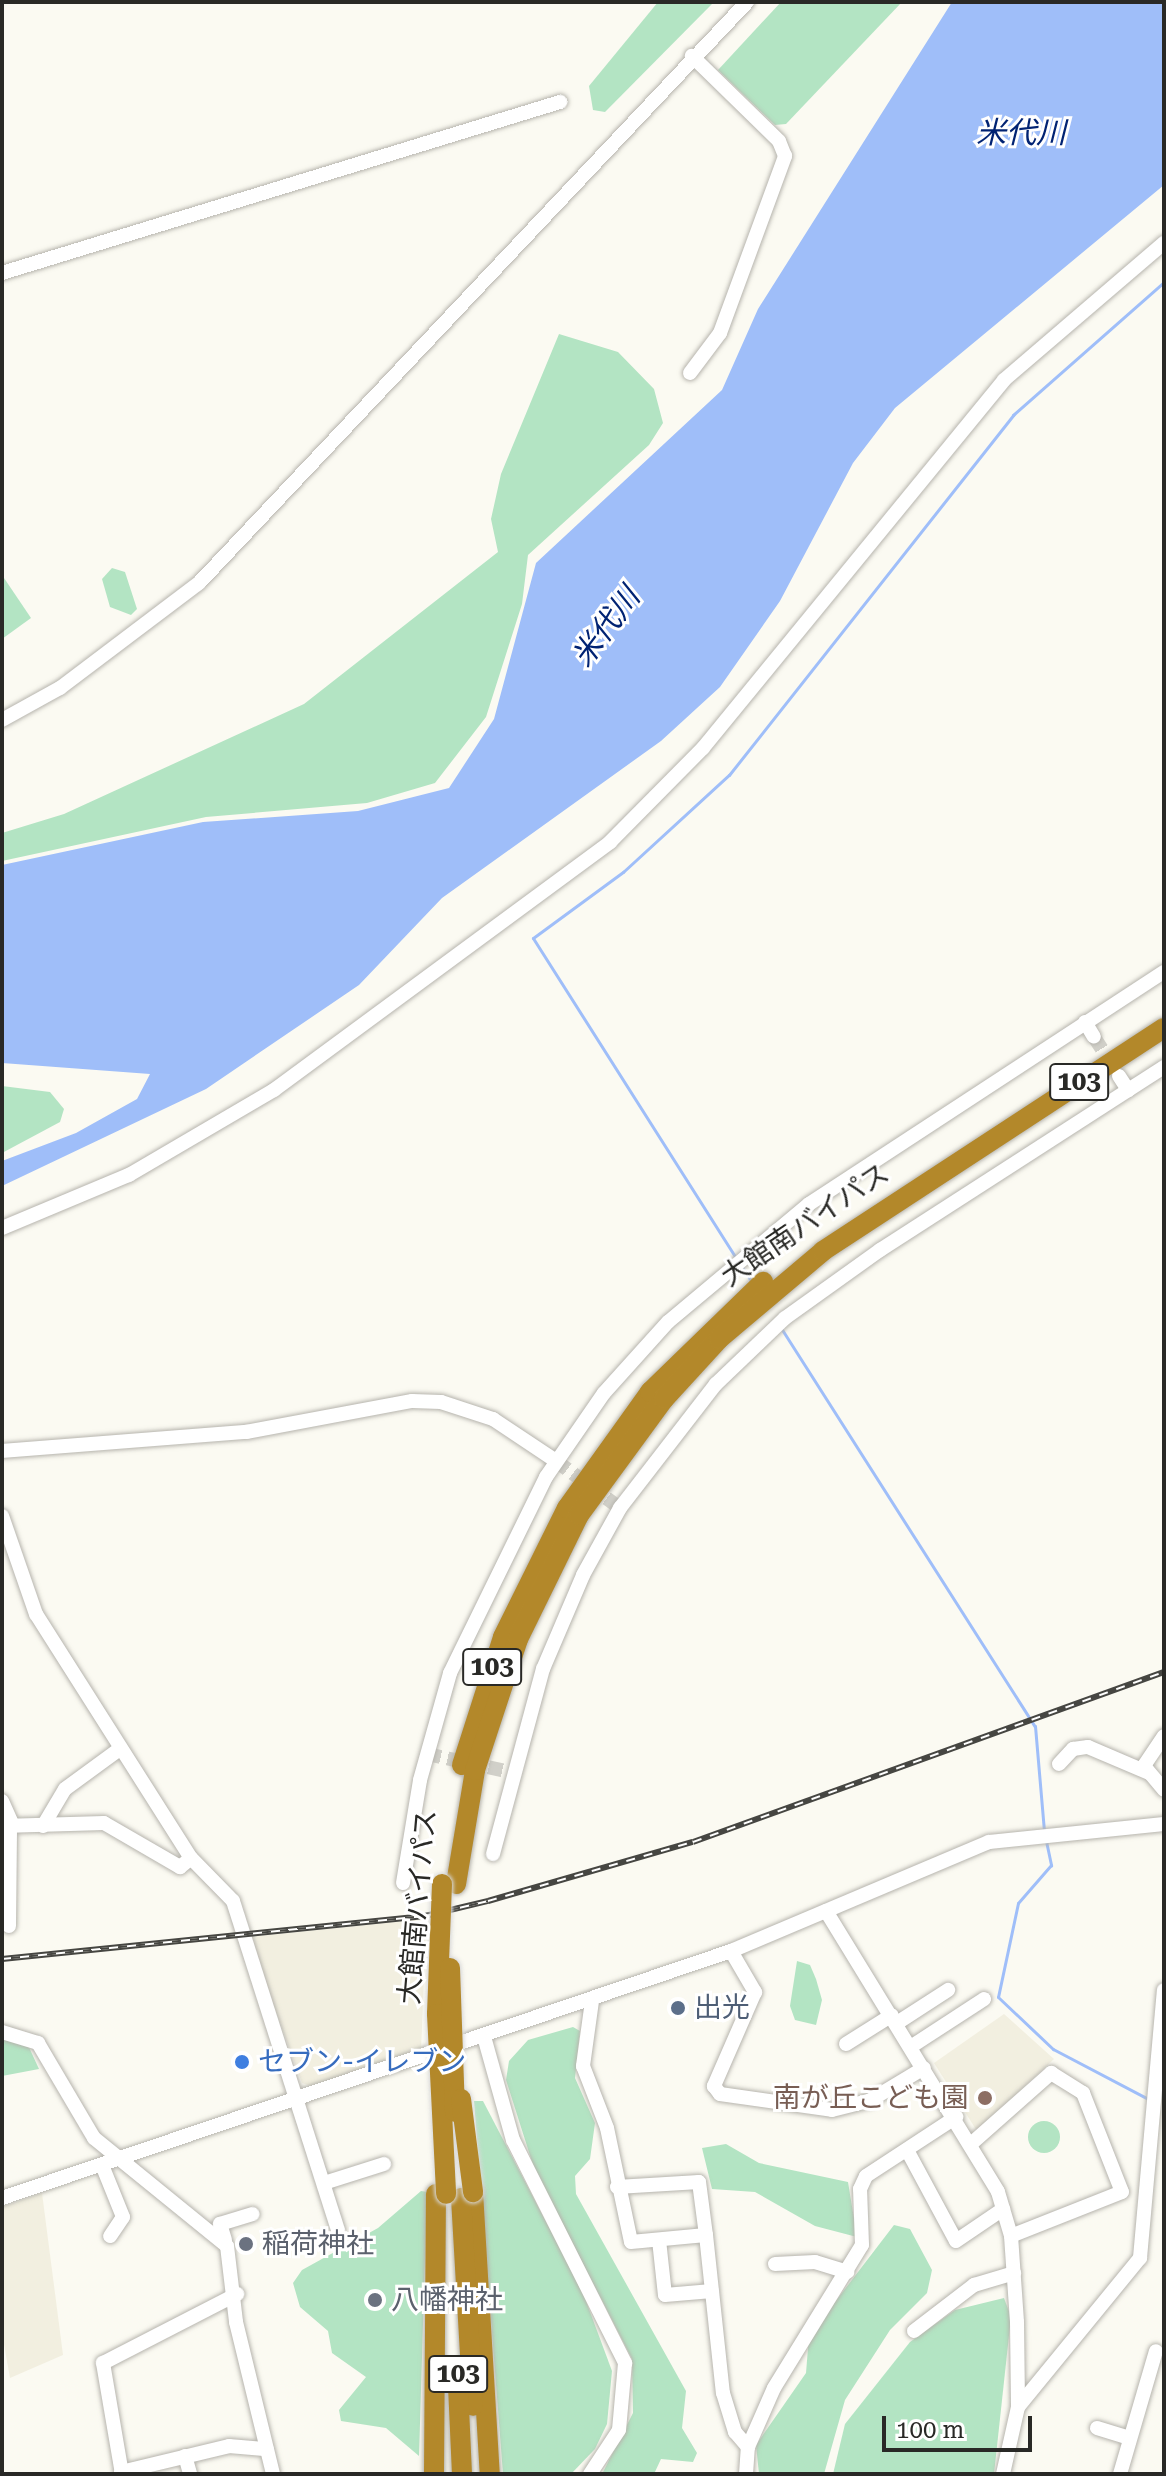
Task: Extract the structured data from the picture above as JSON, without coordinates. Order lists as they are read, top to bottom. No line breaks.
{"streets":{"highway":["103","大館南バイパス"]},"water":["米代川"],"places":["出光","セブン-イレブン","南が丘こども園","稲荷神社","八幡神社"],"scale_bar":"100 m"}
